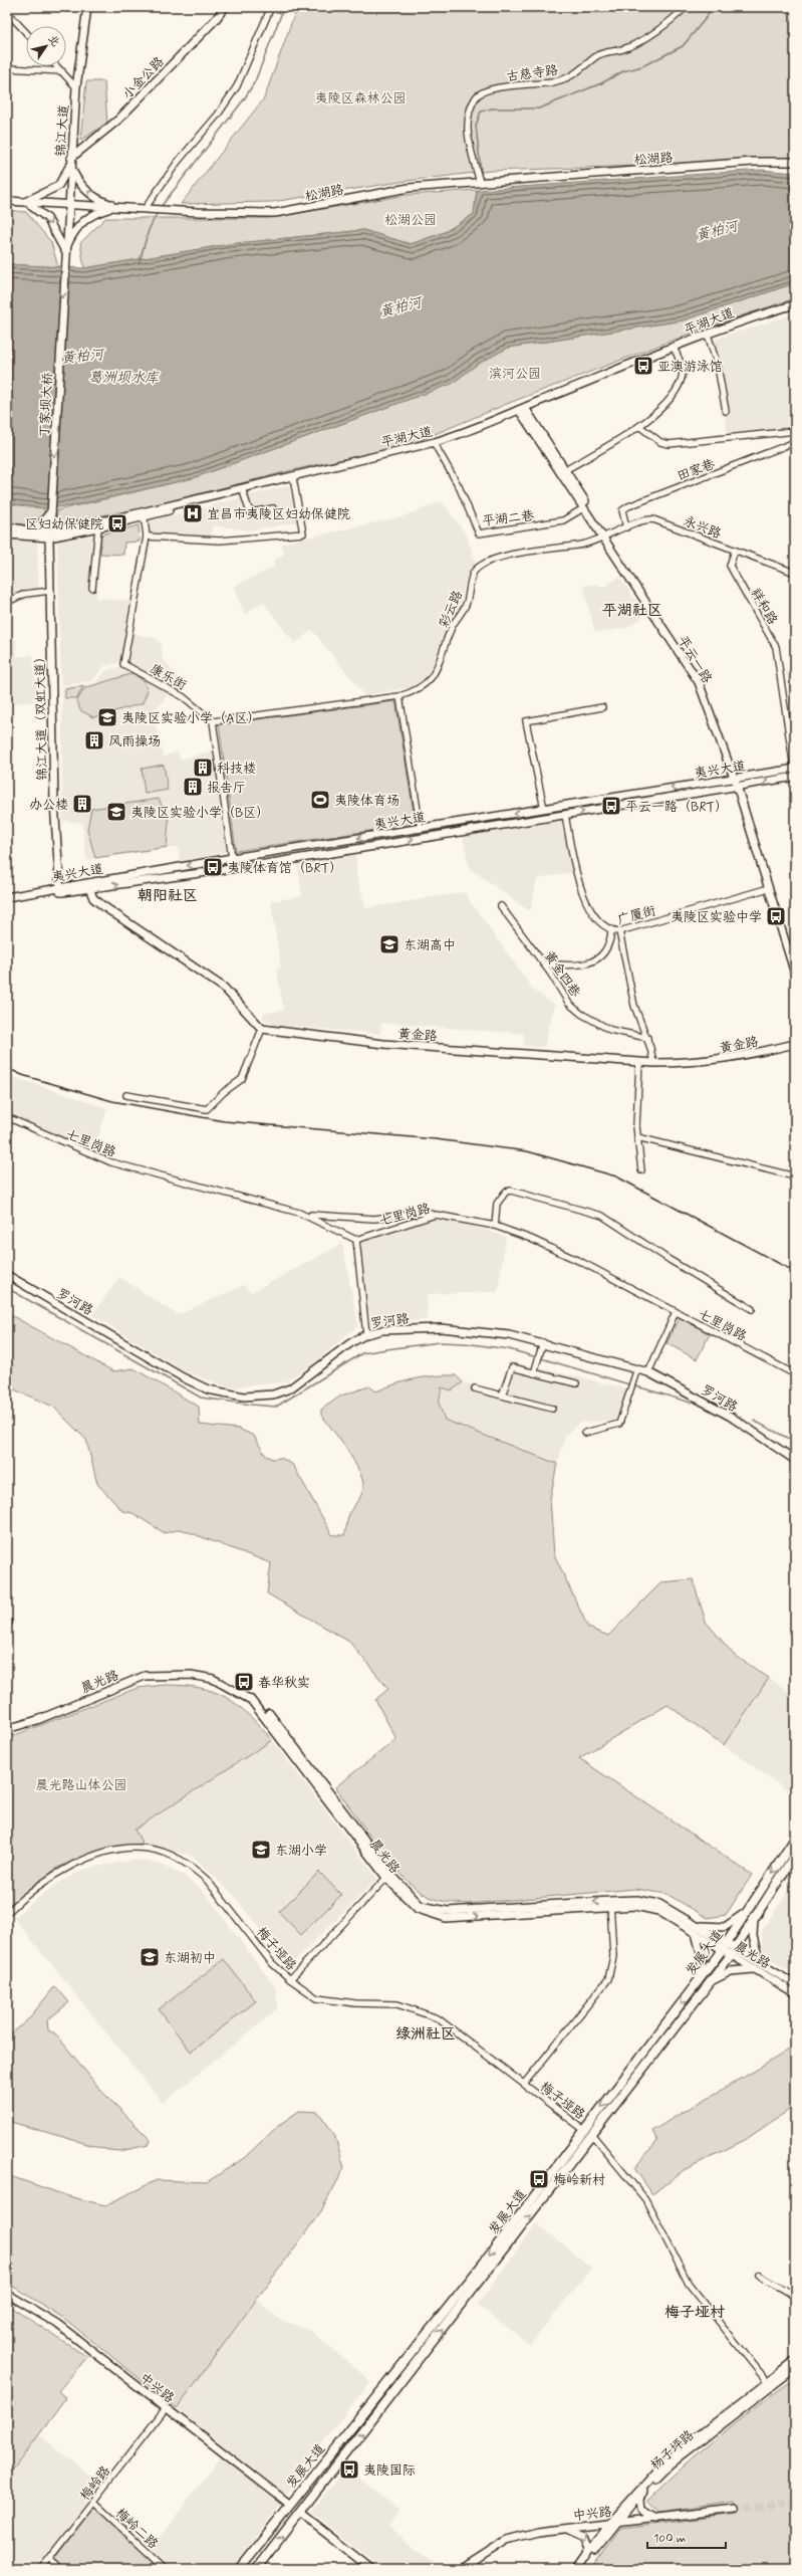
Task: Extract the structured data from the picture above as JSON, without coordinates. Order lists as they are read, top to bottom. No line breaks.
{"streets":{"highway":["发展大道"],"main road":["小金公路","锦江大道","松湖路","平湖大道","丁家坝大桥","平云一路","锦江大道（双虹大道）","夷兴大道","黄金路","罗河路","晨光路","中兴路","杨子坪路"],"street":["古慈寺路","田家巷","平湖二巷","永兴路","祥和路","彩云路","康乐街","广厦街","黄金四巷","七里岗路","梅子垭路","梅岭路","梅岭二路"]},"crossings":[["古慈寺路","松湖路"],["小金公路","锦江大道"],["锦江大道","丁家坝大桥"],["平湖大道","丁家坝大桥"],["平湖大道","平湖二巷"],["平湖大道","平云一路"],["平湖大道","康乐街"],["平湖大道","锦江大道（双虹大道）"],["丁家坝大桥","锦江大道（双虹大道）"],["田家巷","永兴路"],["平湖二巷","平云一路"],["永兴路","祥和路"],["永兴路","彩云路"],["永兴路","平云一路"],["祥和路","夷兴大道"],["彩云路","平云一路"],["彩云路","康乐街"],["平云一路","夷兴大道"],["平云一路","广厦街"],["锦江大道（双虹大道）","夷兴大道"],["夷兴大道","广厦街"],["晨光路","发展大道"],["梅子垭路","发展大道"],["梅子垭路","杨子坪路"],["发展大道","中兴路"],["中兴路","杨子坪路"],["中兴路","梅岭路"],["梅岭路","梅岭二路"]],"one_way":["丁家坝大桥"],"districts":["平湖社区","朝阳社区","绿洲社区","梅子垭村"],"water":["黄柏河","葛洲坝水库"],"parks":["夷陵区森林公园","松湖公园","滨河公园","晨光路山体公园"],"places":{"bus stop":["亚澳游泳馆","区妇幼保健院","平云一路（BRT）","夷陵体育馆（BRT）","夷陵区实验中学","春华秋实","梅岭新村","夷陵国际"],"hospital":["宜昌市夷陵区妇幼保健院"],"school or university":["夷陵区实验小学（A区）","夷陵区实验小学（B区）","东湖高中","东湖小学","东湖初中"],"building":["风雨操场","科技楼","报告厅","办公楼"],"sports":["夷陵体育场"]},"scale_bar":"100 m","north":"top right"}
